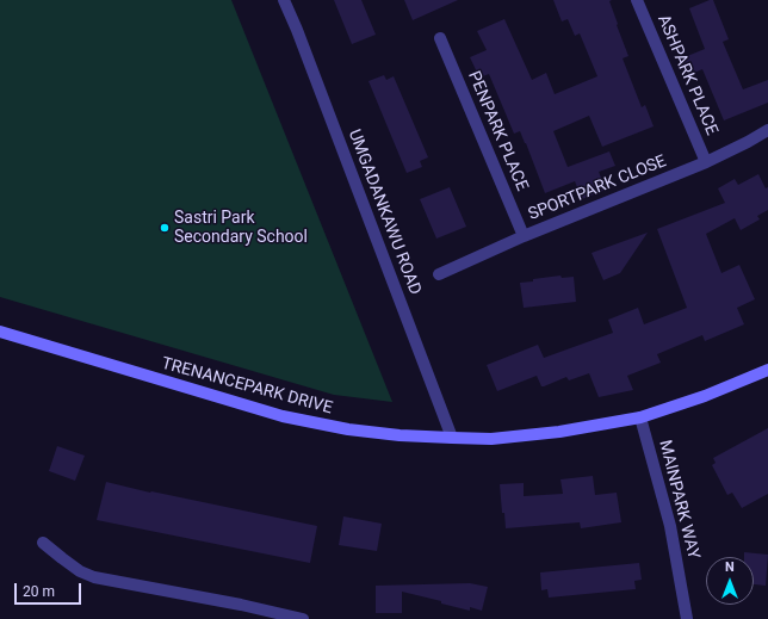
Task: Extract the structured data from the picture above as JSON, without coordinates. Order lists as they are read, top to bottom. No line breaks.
{"streets":{"street":["ASHPARK PLACE","PENPARK PLACE","SPORTPARK CLOSE","UMGADANKAWU ROAD","TRENANCEPARK DRIVE","MAINPARK WAY"]},"crossings":[["ASHPARK PLACE","SPORTPARK CLOSE"],["PENPARK PLACE","SPORTPARK CLOSE"],["UMGADANKAWU ROAD","TRENANCEPARK DRIVE"],["TRENANCEPARK DRIVE","MAINPARK WAY"]],"places":["Sastri Park Secondary School"],"scale_bar":"20 m","north":"top"}
